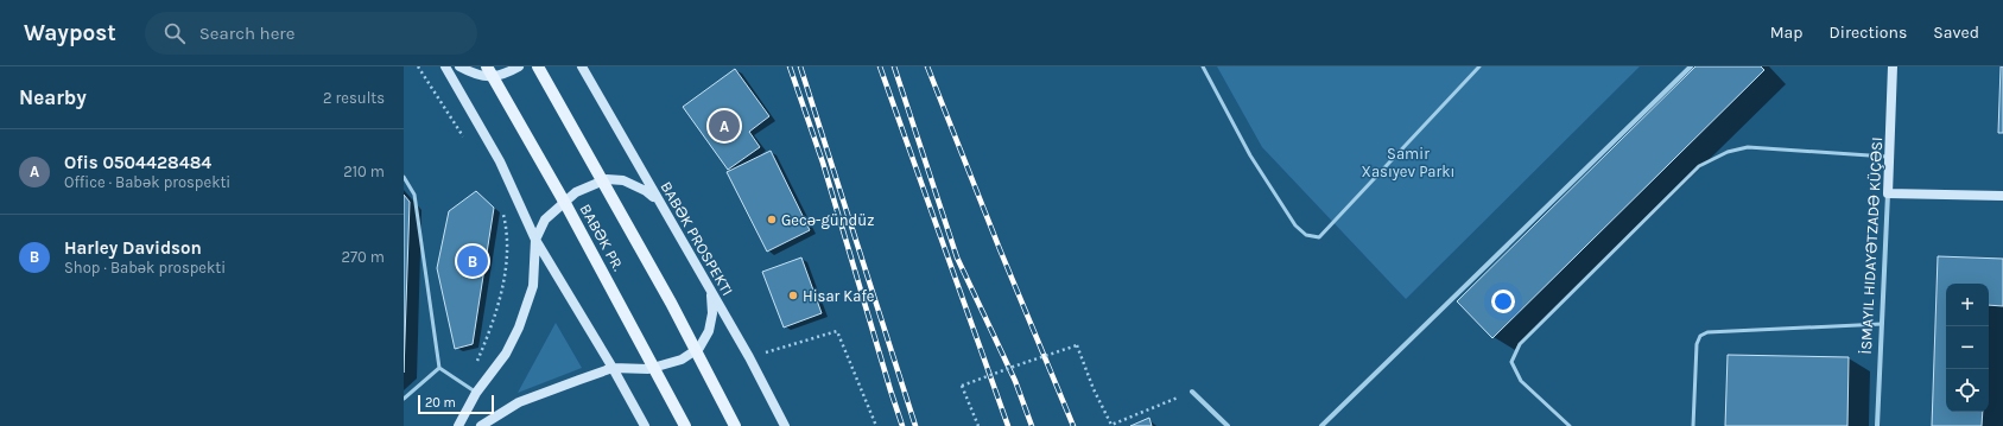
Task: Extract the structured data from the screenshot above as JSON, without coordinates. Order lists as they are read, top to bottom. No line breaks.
{"streets":{"main road":["BABƏK PR.","BABƏK PROSPEKTI"]},"parks":["Samir Xasıyev Parkı"],"places":["Gecə-gündüz","Hisar Kafe"],"scale_bar":"20 m","page":{"header":"Waypost","search":"Search here","nav":["Map","Directions","Saved"],"heading":["Nearby","2 results"],"pins":["A","B"],"list":[{"mark":"A","name":"Ofis 0504428484","note":"Office · Babək prospekti","value":"210 m"},{"mark":"B","name":"Harley Davidson","note":"Shop · Babək prospekti","value":"270 m"}],"map_buttons":["+","−"],"scale":"20 m"}}
